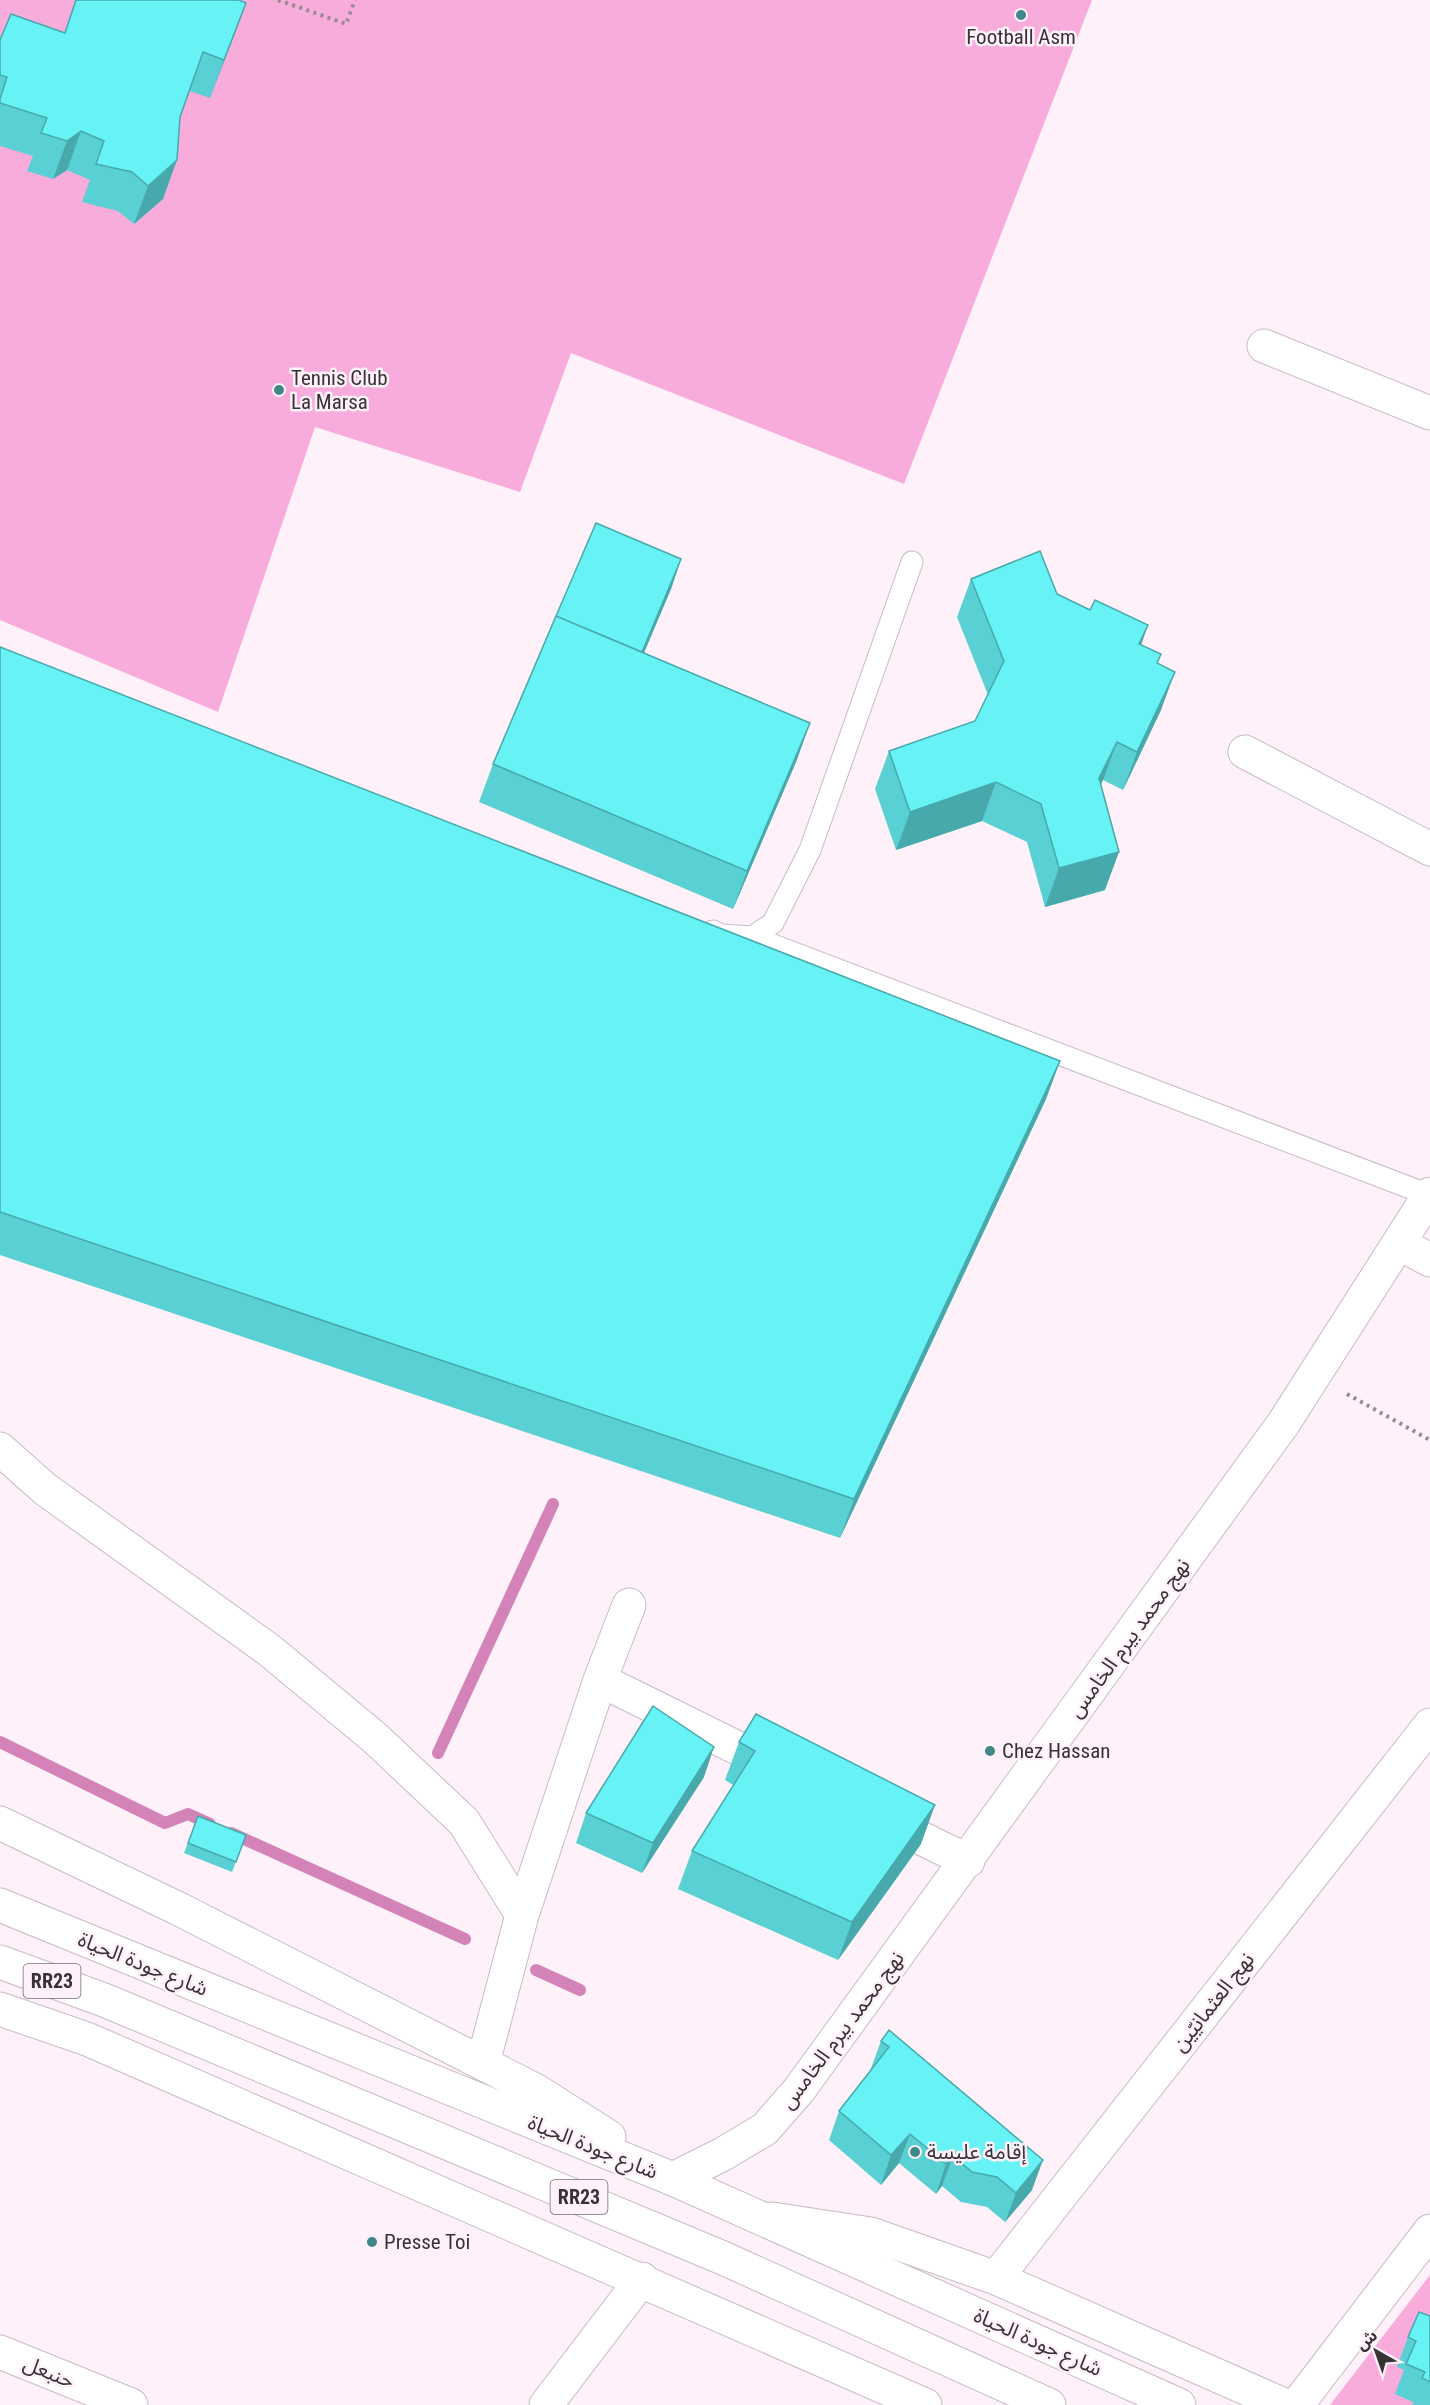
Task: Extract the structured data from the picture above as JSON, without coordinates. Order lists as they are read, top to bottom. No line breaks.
{"streets":{"main road":["نهج محمد بيرم الخامس","شارع جودة الحياة","RR23","نهج العثمانيّين","حنبعل"]},"crossings":[["نهج محمد بيرم الخامس","شارع جودة الحياة"]],"places":["Football Asm","Tennis Club La Marsa","Chez Hassan","إقامة عليسة","Presse Toi"],"north":"top left"}
